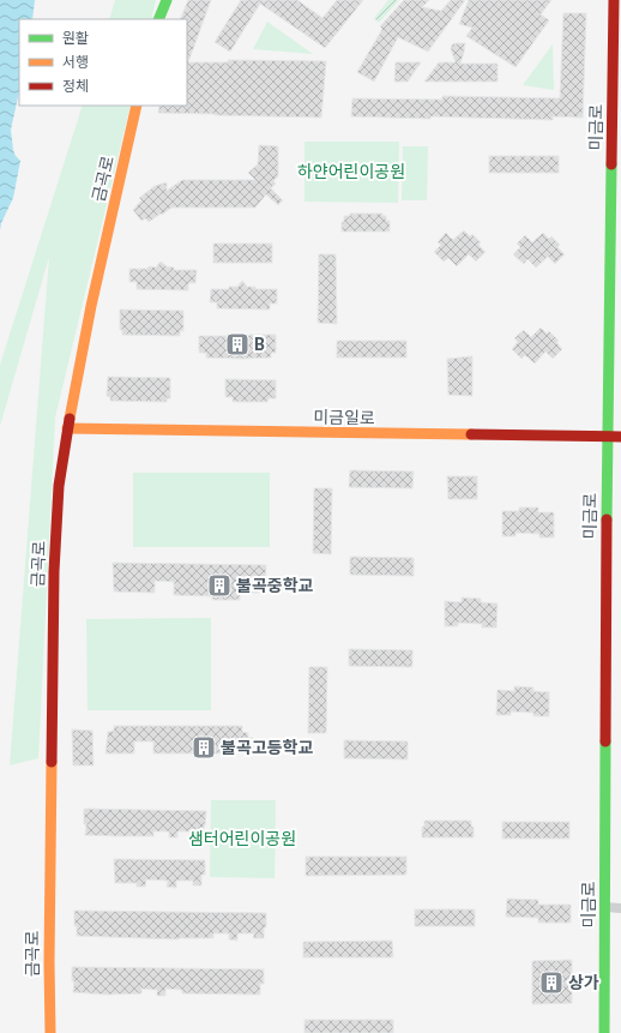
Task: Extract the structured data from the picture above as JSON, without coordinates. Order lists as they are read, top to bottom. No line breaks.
{"streets":{"main road":["미금로","금곡로","미금일로"]},"crossings":[["미금로","미금일로"],["금곡로","미금일로"]],"parks":["하얀어린이공원","샘터어린이공원"],"places":{"building":["B","불곡중학교","불곡고등학교","상가"]},"legend":["원활","서행","정체"]}
